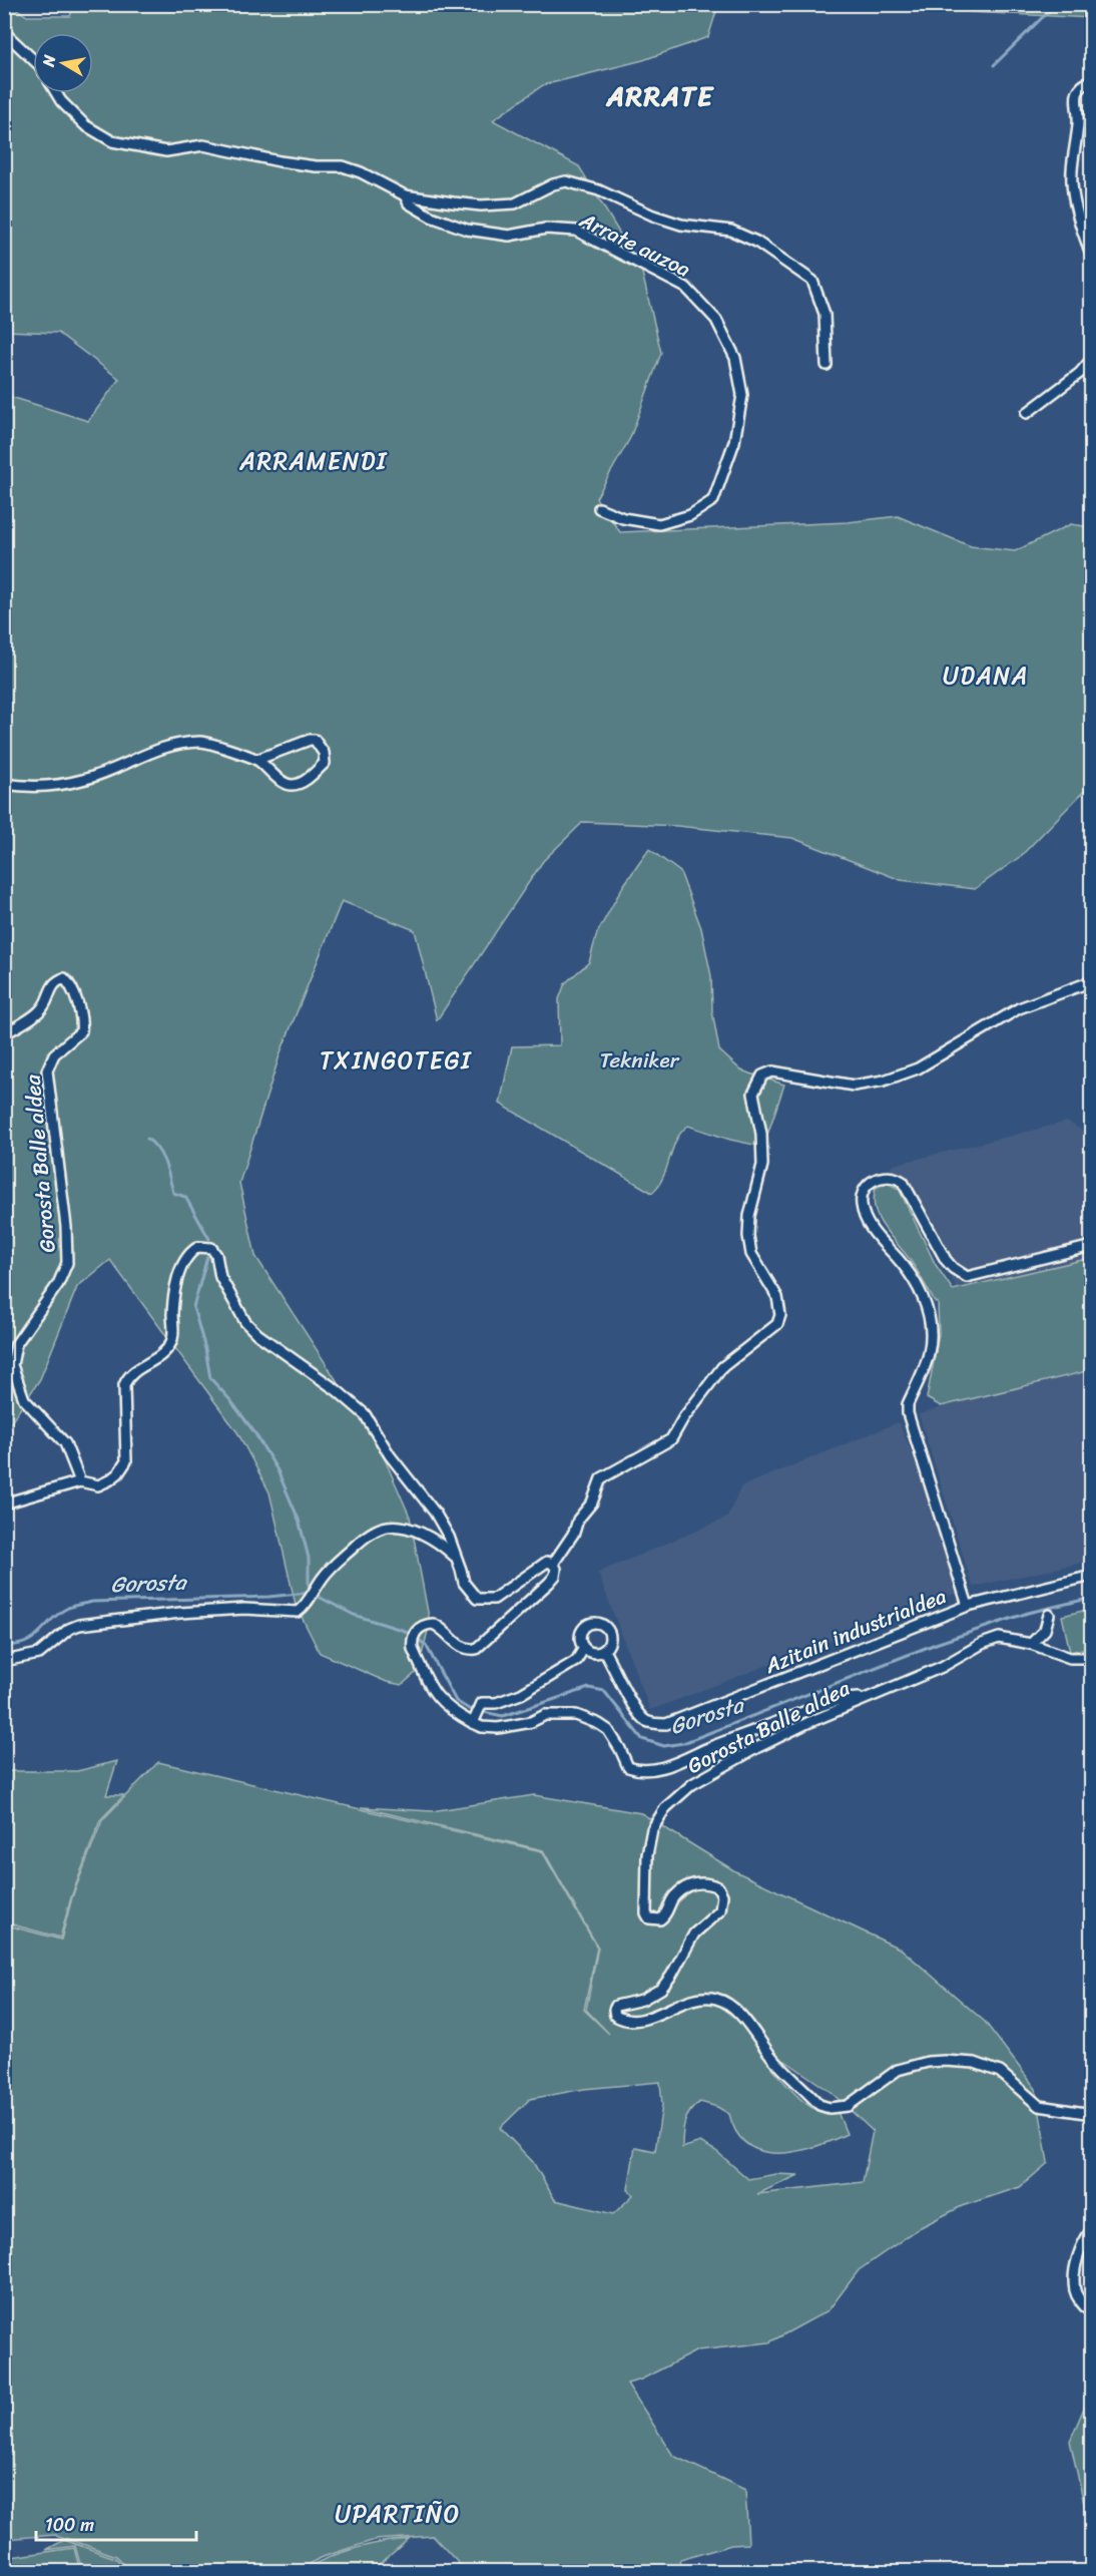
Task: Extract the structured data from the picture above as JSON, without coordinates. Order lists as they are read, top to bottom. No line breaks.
{"streets":{"street":["Arrate auzoa","Gorosta Balle aldea","Azitain industrialdea"]},"districts":["ARRATE","ARRAMENDI","UDANA","TXINGOTEGI","UPARTIÑO"],"water":["Gorosta"],"parks":["Tekniker"],"scale_bar":"100 m","north":"left"}
